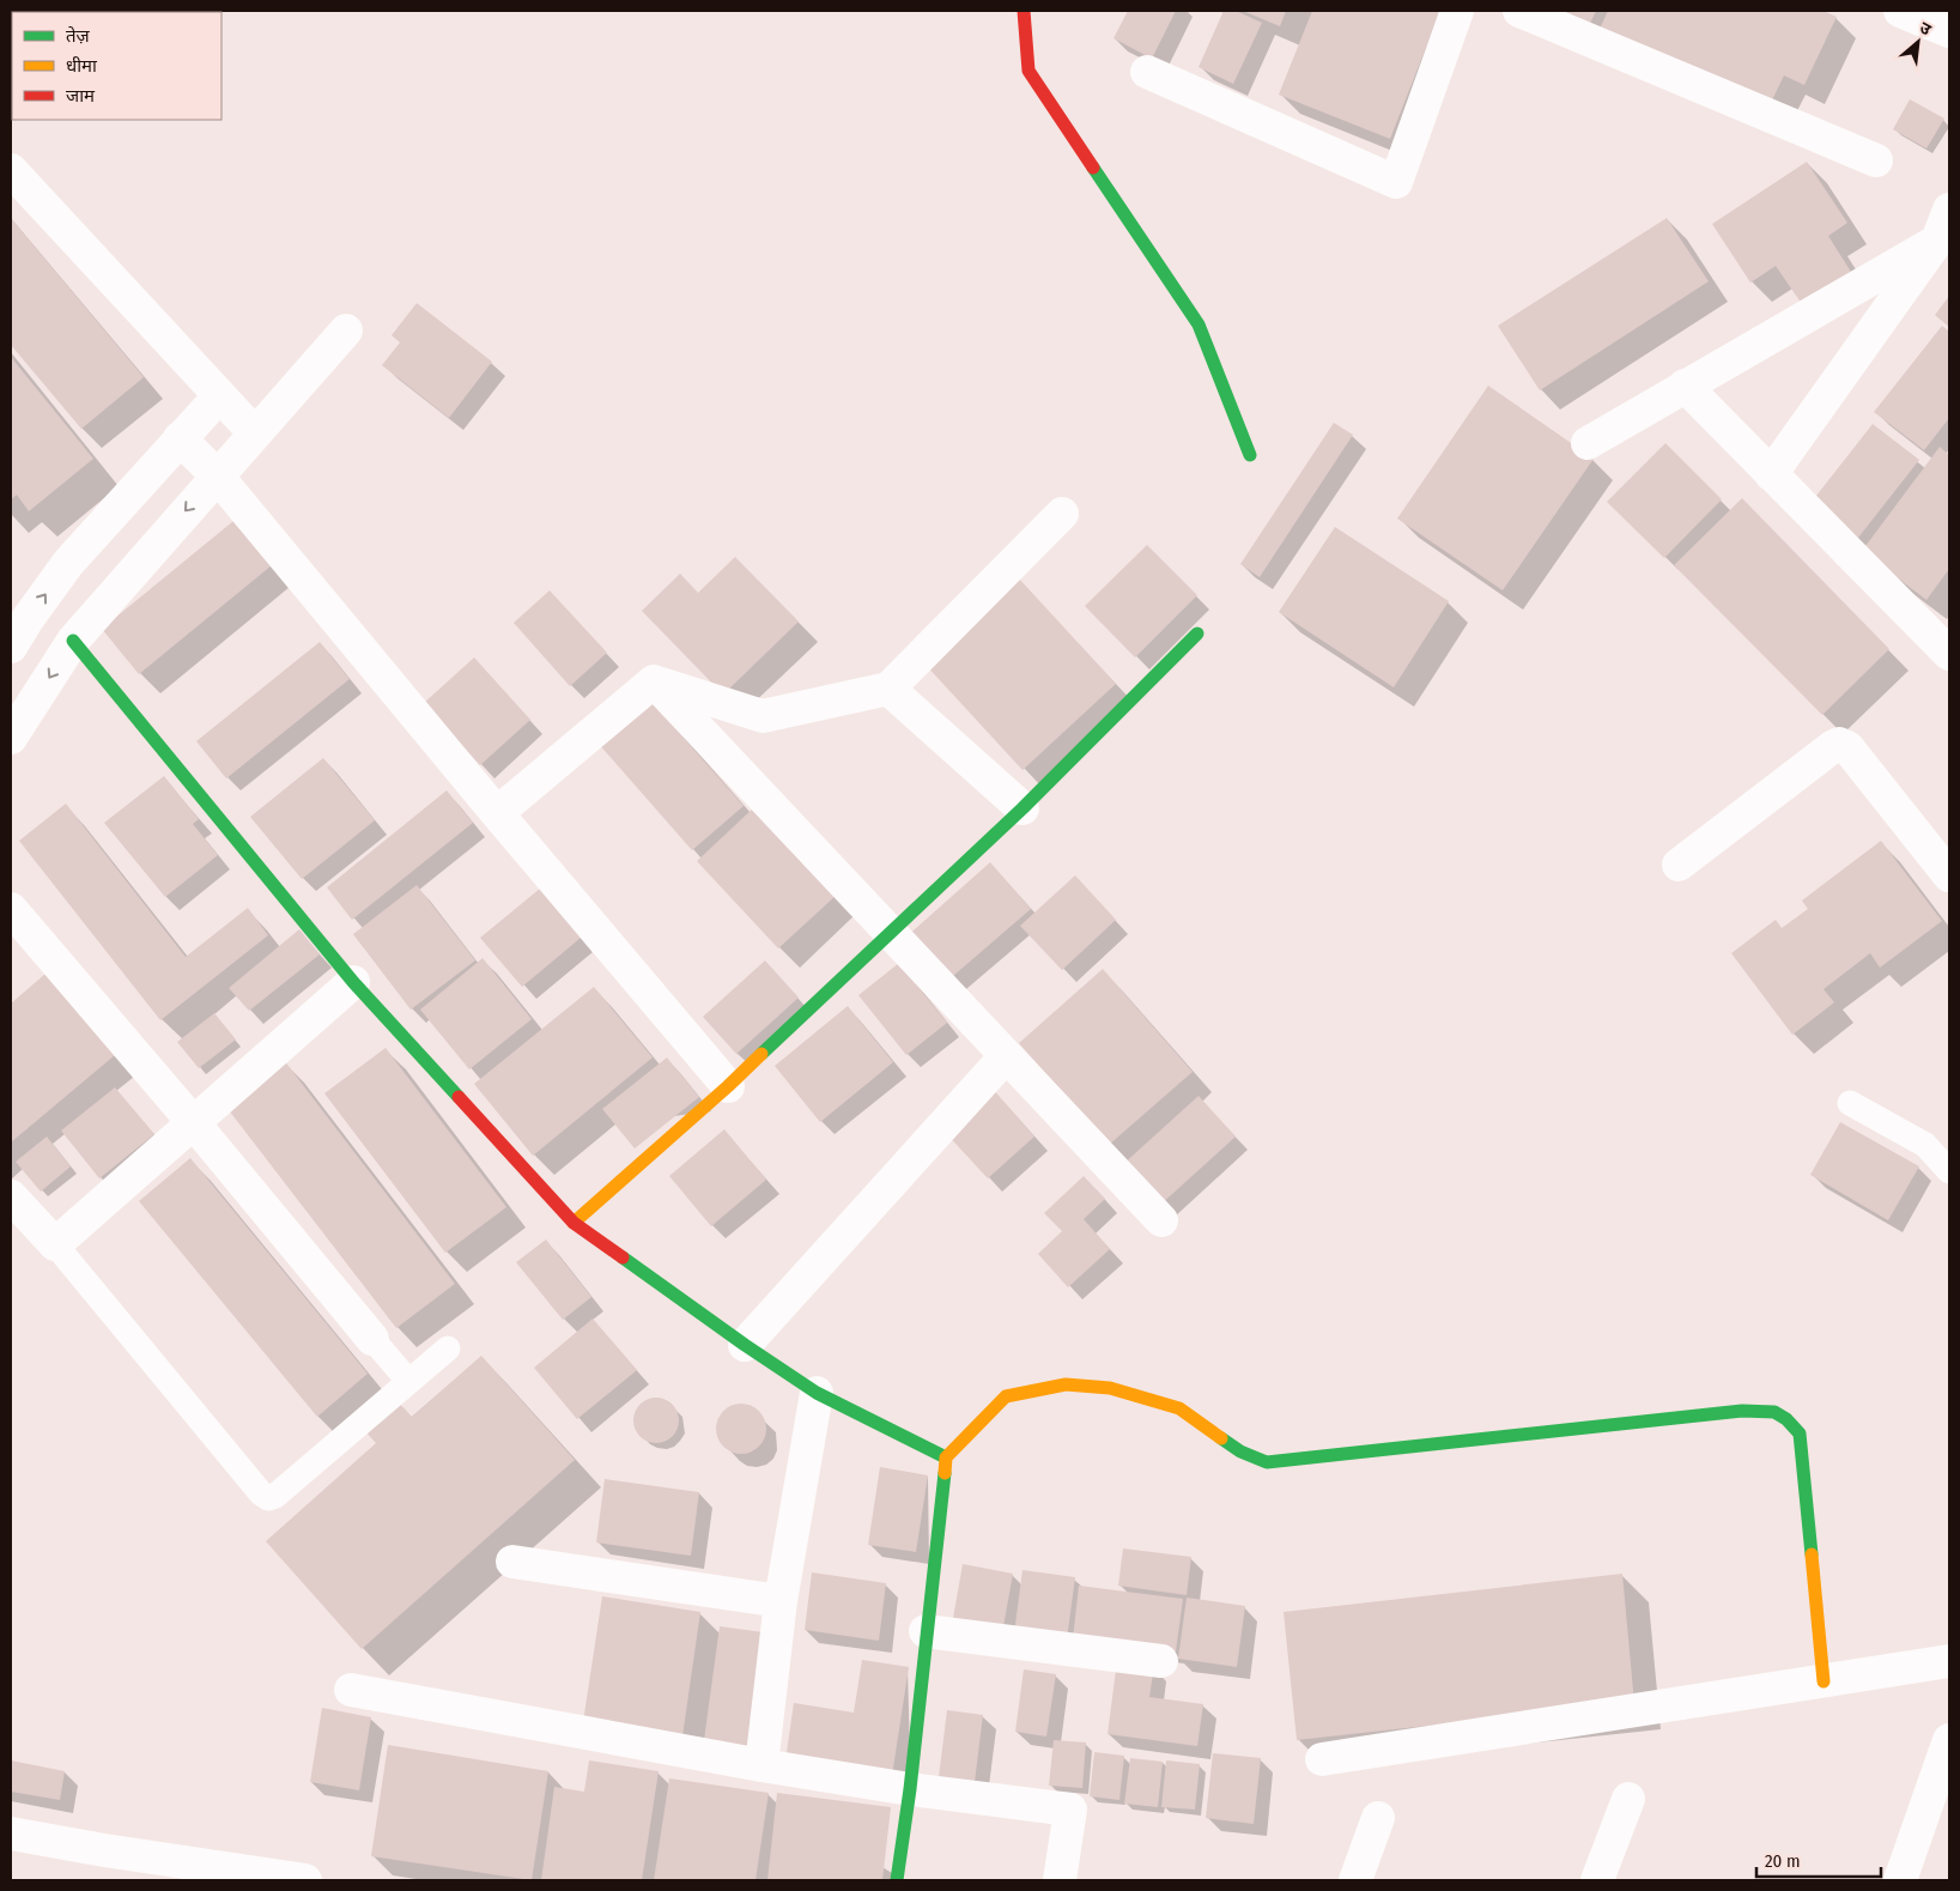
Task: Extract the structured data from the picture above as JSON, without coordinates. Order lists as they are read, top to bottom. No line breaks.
{"legend":["तेज़","धीमा","जाम"],"scale_bar":"20 m","north":"top right"}
